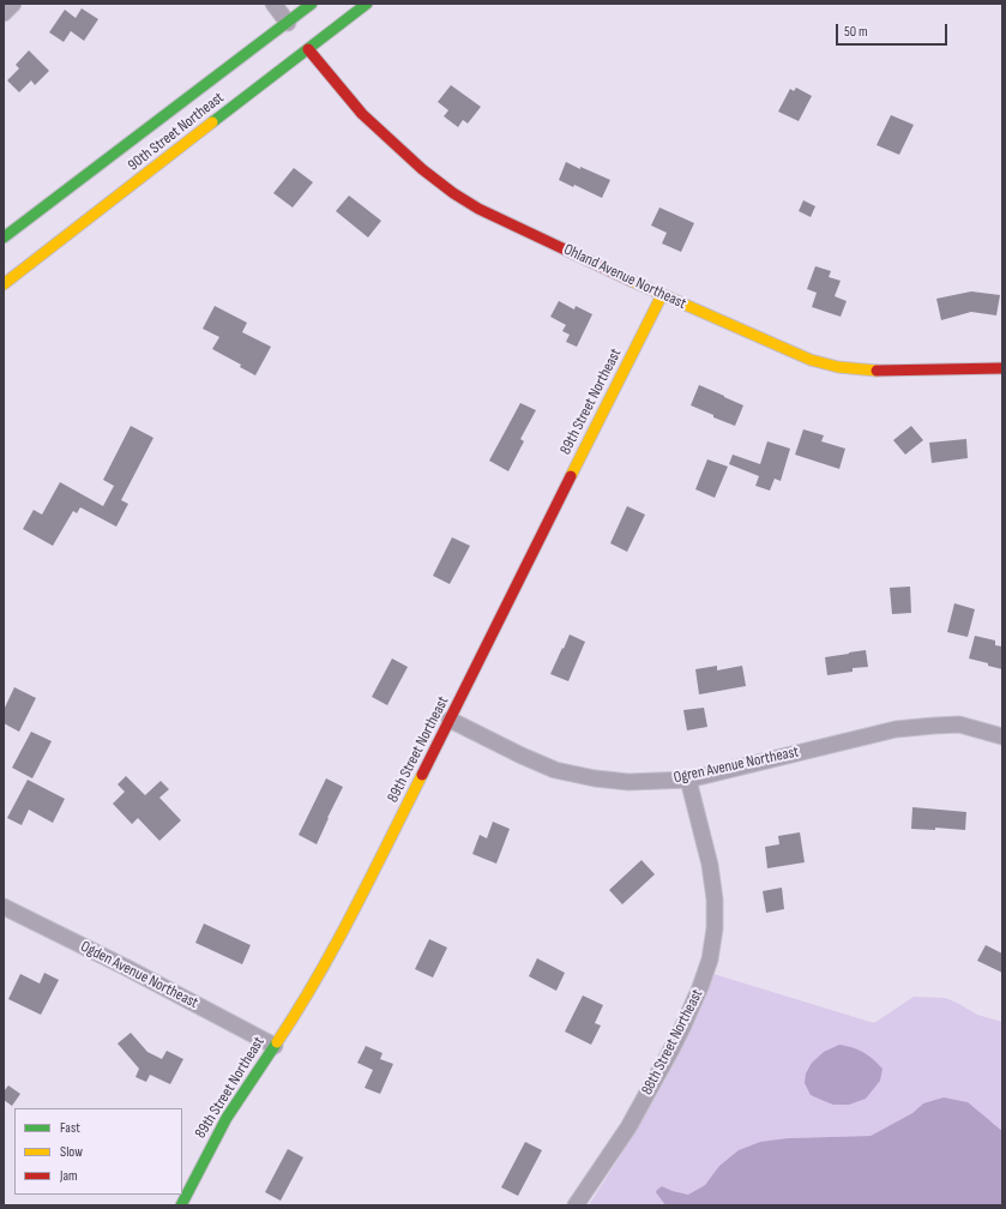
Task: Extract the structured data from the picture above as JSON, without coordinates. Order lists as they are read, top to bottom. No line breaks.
{"streets":{"street":["90th Street Northeast","Ohland Avenue Northeast","89th Street Northeast","Ogren Avenue Northeast","Ogden Avenue Northeast","88th Street Northeast"]},"crossings":[["90th Street Northeast","Ohland Avenue Northeast"],["Ohland Avenue Northeast","89th Street Northeast"],["89th Street Northeast","Ogren Avenue Northeast"],["89th Street Northeast","Ogden Avenue Northeast"],["Ogren Avenue Northeast","88th Street Northeast"]],"legend":["Fast","Slow","Jam"],"scale_bar":"50 m"}
